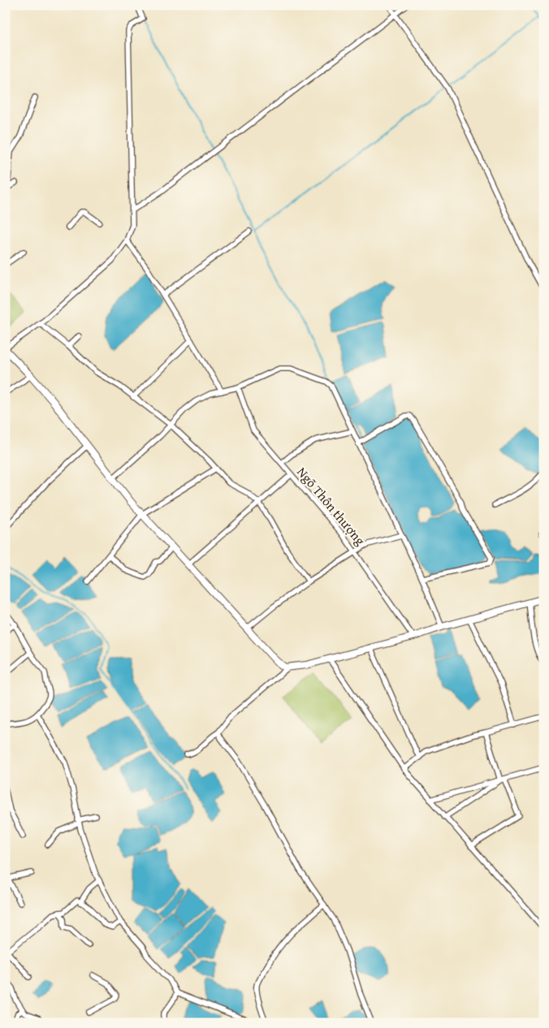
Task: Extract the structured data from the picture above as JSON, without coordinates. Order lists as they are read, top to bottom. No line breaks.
{"streets":{"street":["Ngõ Thôn thượng"]}}
